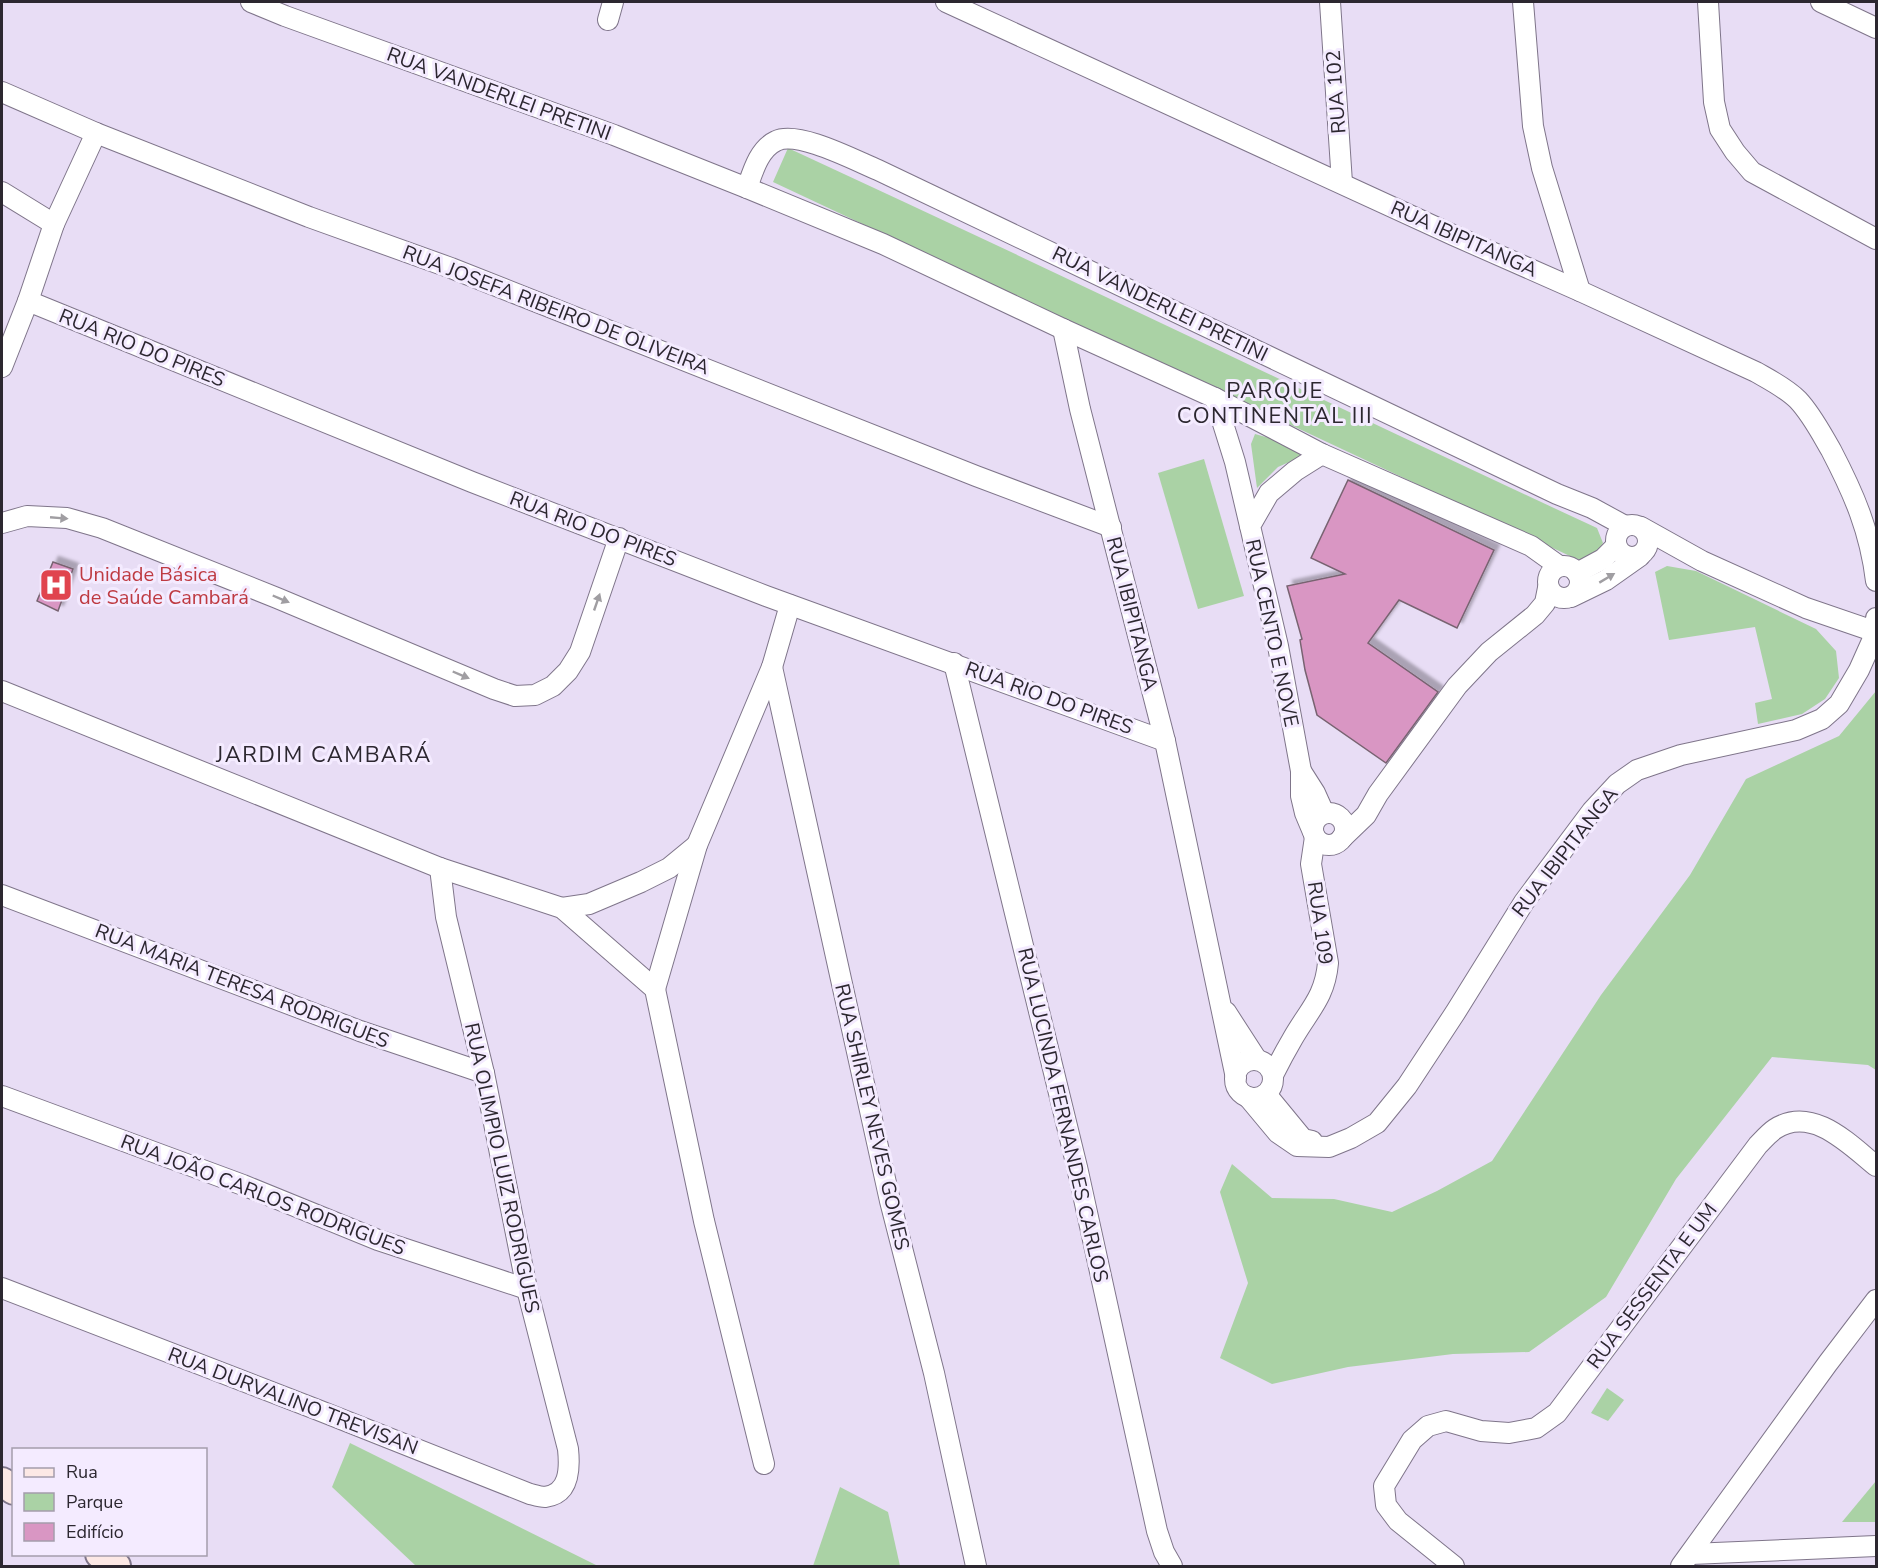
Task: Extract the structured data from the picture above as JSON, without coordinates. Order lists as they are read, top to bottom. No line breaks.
{"streets":{"street":["RUA 102","RUA VANDERLEI PRETINI","RUA IBIPITANGA","RUA JOSEFA RIBEIRO DE OLIVEIRA","RUA RIO DO PIRES","RUA CENTO E NOVE","RUA 109","RUA MARIA TERESA RODRIGUES","RUA LUCINDA FERNANDES CARLOS","RUA SHIRLEY NEVES GOMES","RUA OLIMPIO LUIZ RODRIGUES","RUA JOÃO CARLOS RODRIGUES","RUA SESSENTA E UM","RUA DURVALINO TREVISAN"]},"crossings":[["RUA 102","RUA IBIPITANGA"],["RUA VANDERLEI PRETINI","RUA IBIPITANGA"],["RUA VANDERLEI PRETINI","RUA CENTO E NOVE"],["RUA IBIPITANGA","RUA JOSEFA RIBEIRO DE OLIVEIRA"],["RUA IBIPITANGA","RUA RIO DO PIRES"],["RUA IBIPITANGA","RUA 109"],["RUA RIO DO PIRES","RUA LUCINDA FERNANDES CARLOS"],["RUA CENTO E NOVE","RUA 109"],["RUA MARIA TERESA RODRIGUES","RUA OLIMPIO LUIZ RODRIGUES"],["RUA OLIMPIO LUIZ RODRIGUES","RUA JOÃO CARLOS RODRIGUES"],["RUA OLIMPIO LUIZ RODRIGUES","RUA DURVALINO TREVISAN"]],"districts":["PARQUE CONTINENTAL III","JARDIM CAMBARÁ"],"places":{"hospital":["Unidade Básica de Saúde Cambará"]},"legend":["Rua","Parque","Edifício"]}
